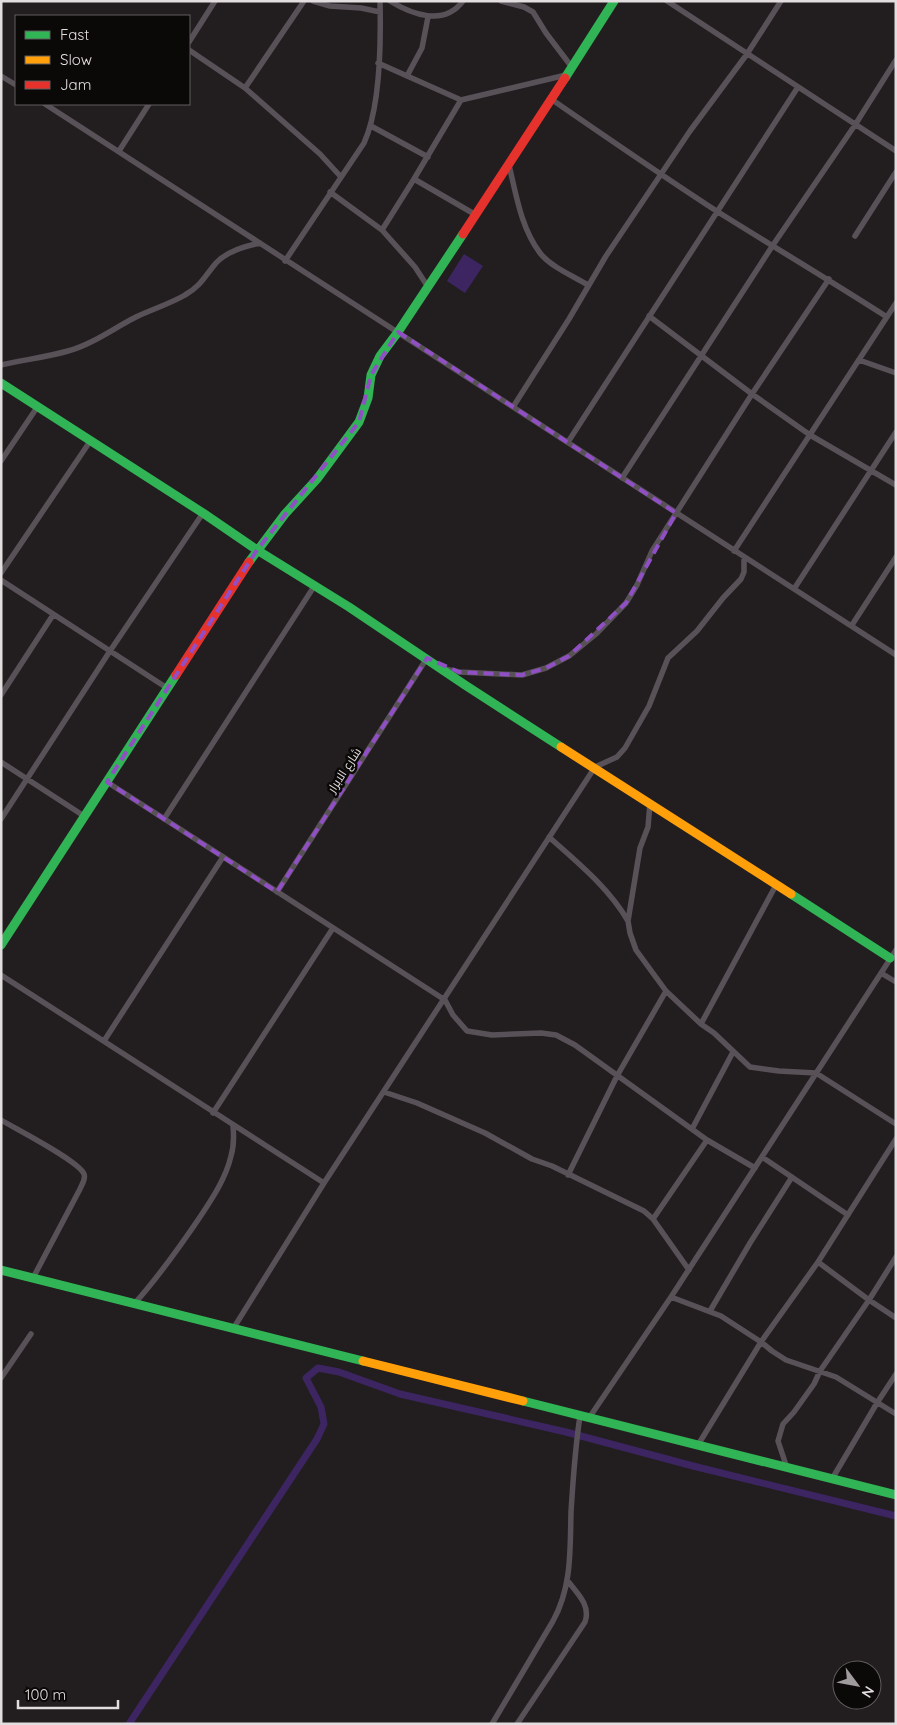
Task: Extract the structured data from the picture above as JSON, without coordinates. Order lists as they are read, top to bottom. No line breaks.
{"streets":{"street":["شارع الابرار"]},"legend":["Fast","Slow","Jam"],"scale_bar":"100 m","north":"bottom right"}
